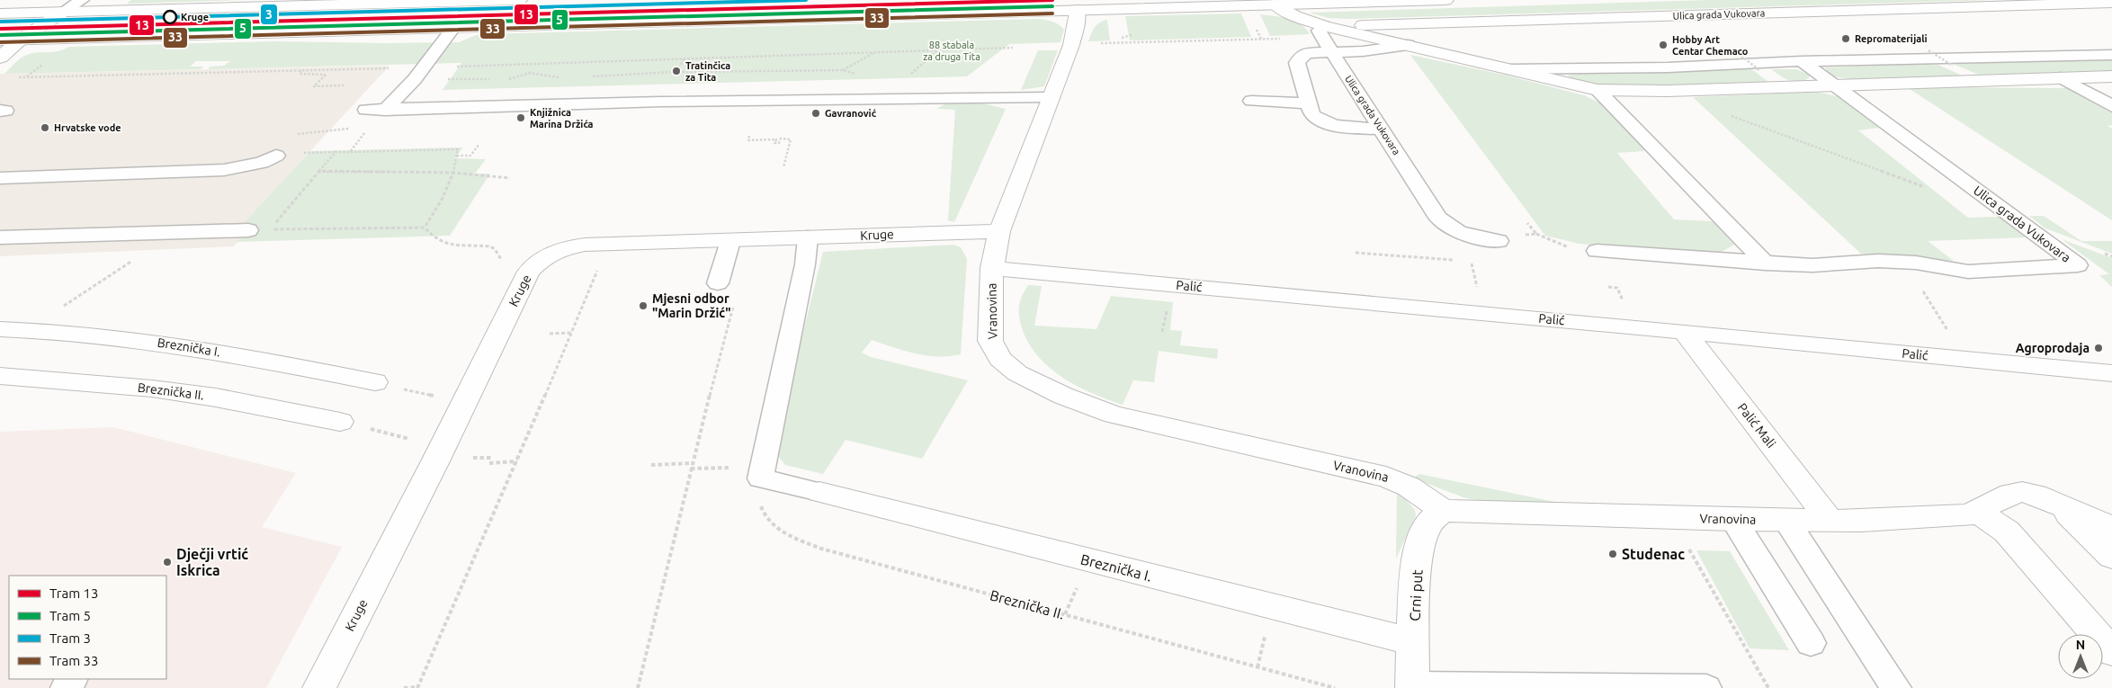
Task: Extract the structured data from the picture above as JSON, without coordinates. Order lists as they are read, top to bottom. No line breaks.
{"streets":{"street":["Ulica grada Vukovara","Kruge","Palić","Vranovina","Breznička I.","Breznička II.","Palić Mali","Crni put"]},"crossings":[["Kruge","Vranovina"],["Palić","Vranovina"],["Palić","Palić Mali"],["Vranovina","Palić Mali"],["Vranovina","Crni put"],["Breznička I.","Crni put"]],"parks":["88 stabala za druga Tita"],"places":["Kruge","Repromaterijali","Hobby Art Centar Chemaco","Tratinčica za Tita","Gavranović","Knjižnica Marina Držića","Hrvatske vode","Mjesni odbor \"Marin Držić\"","Agroprodaja","Studenac","Dječji vrtić Iskrica"],"lines":["tram line 13","tram line 3","tram line 5","tram line 33"],"legend":["Tram 13","Tram 5","Tram 3","Tram 33"],"north":"top"}
